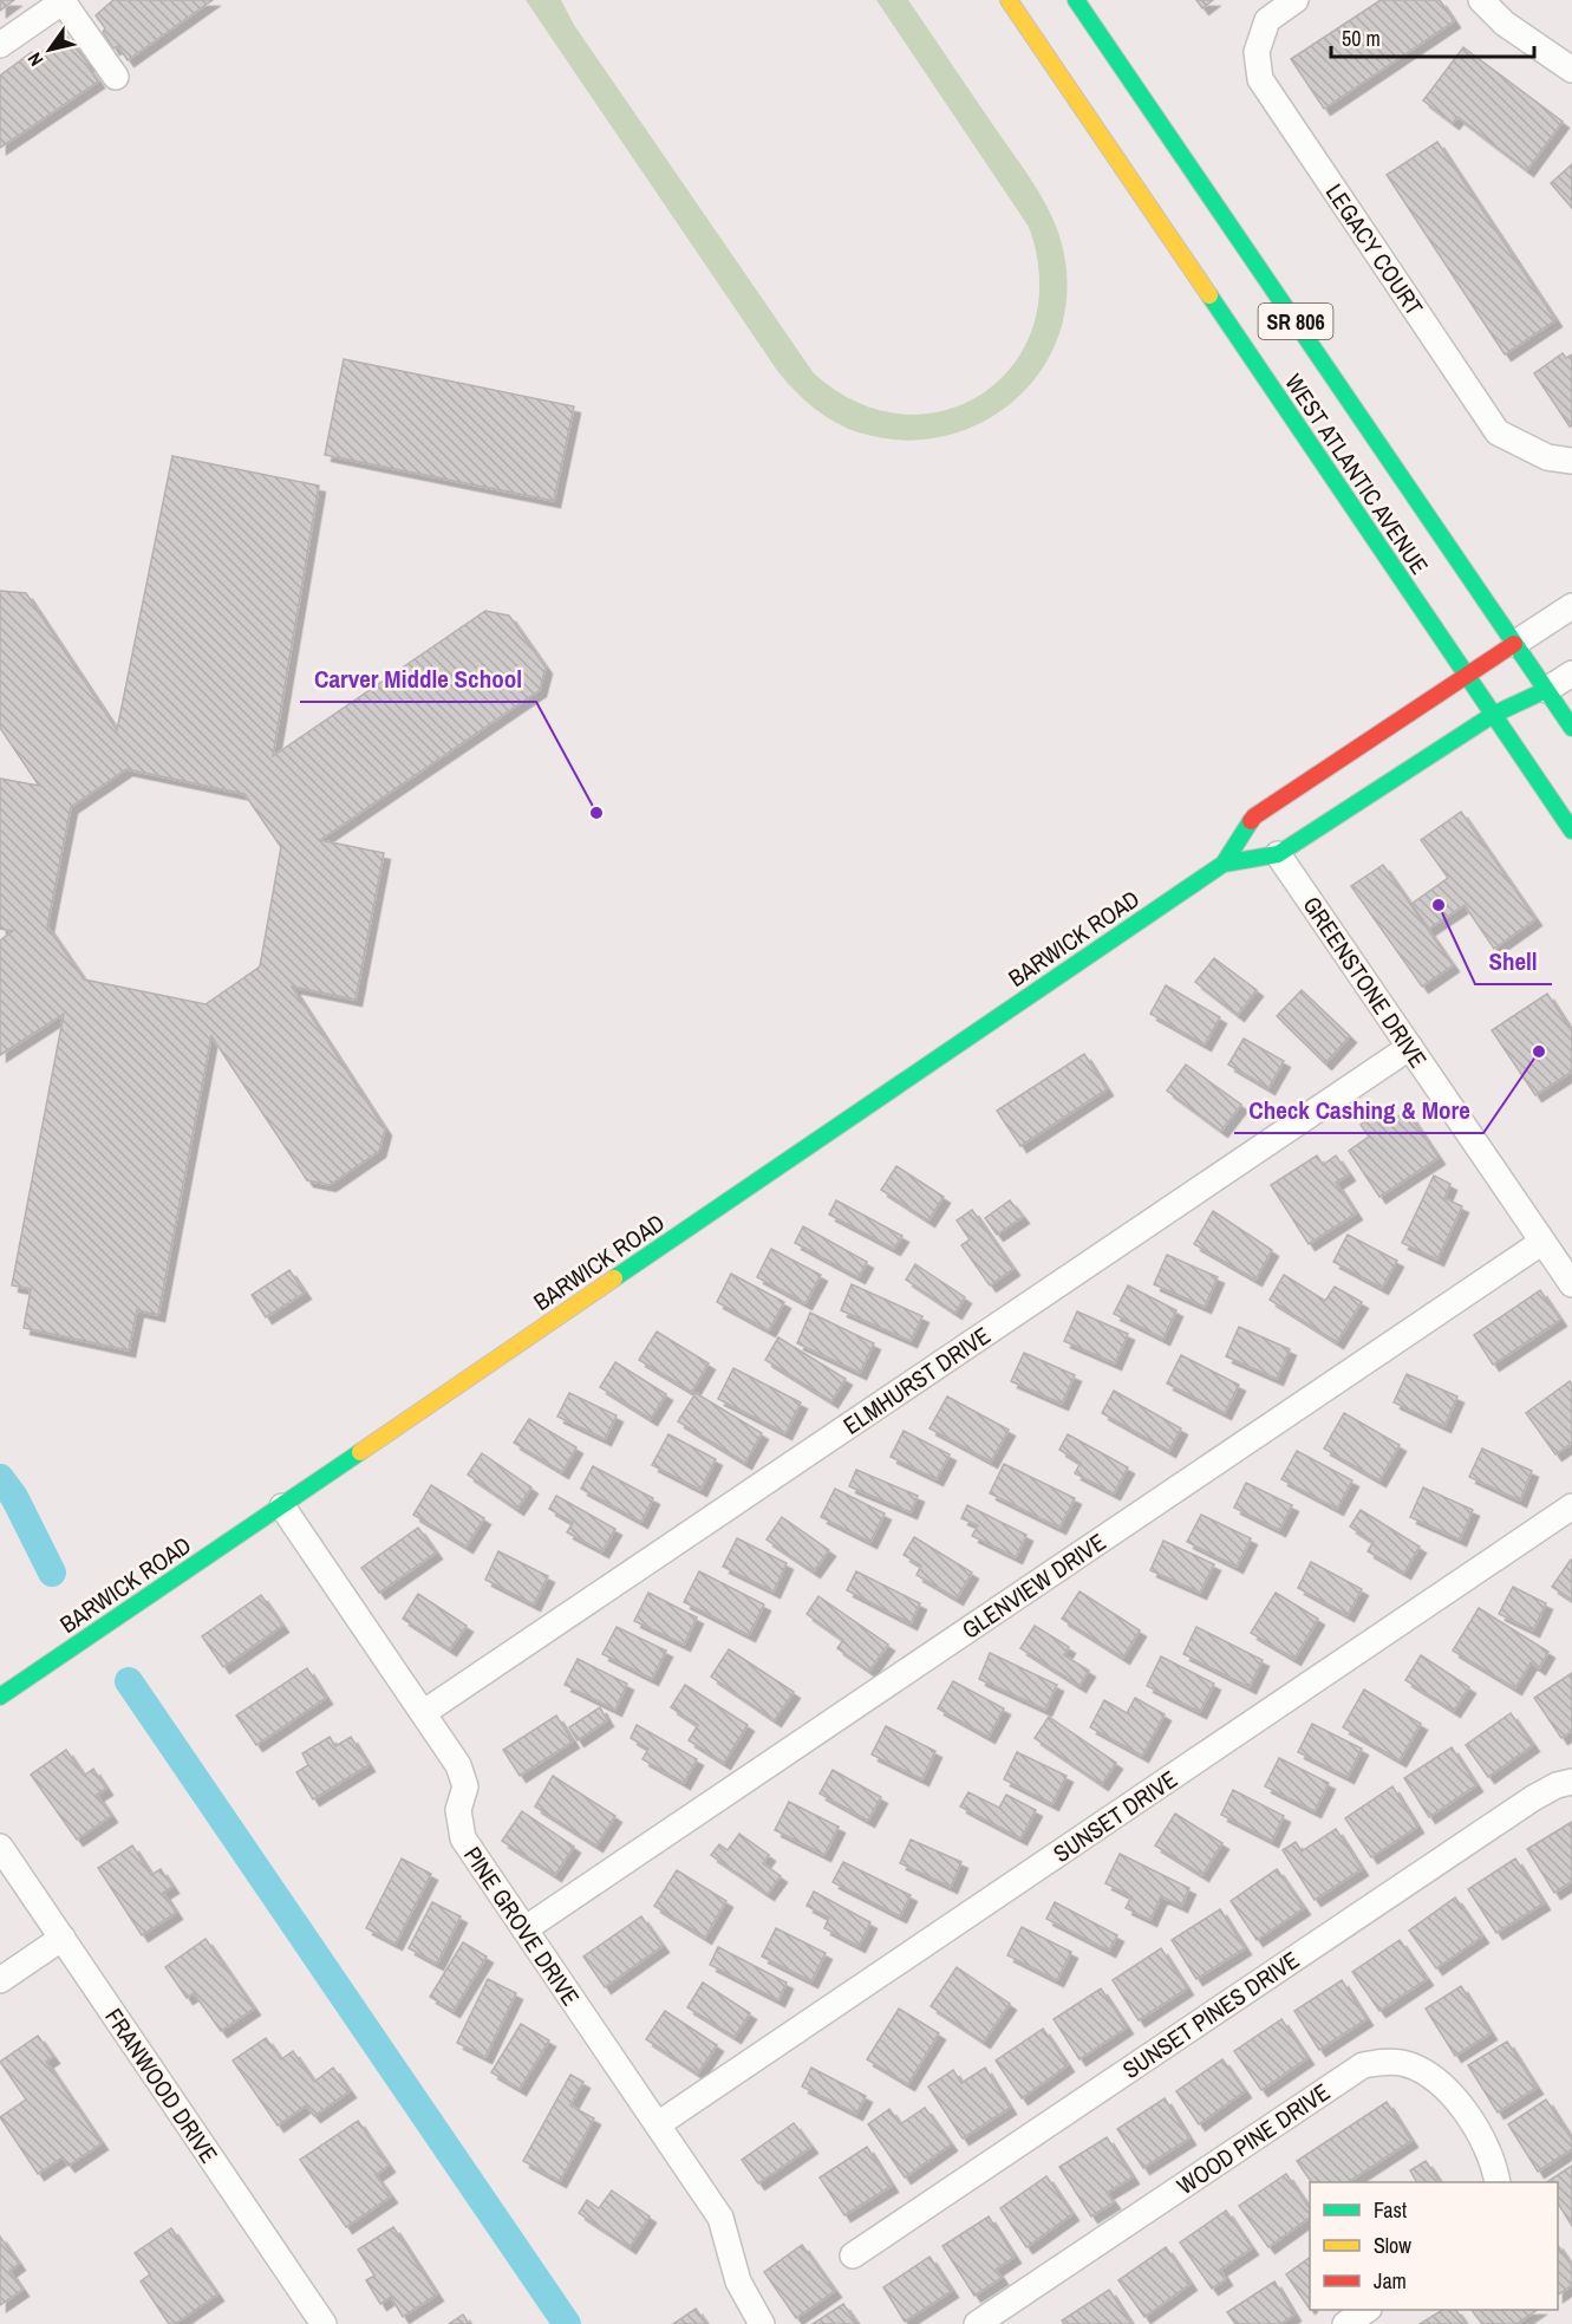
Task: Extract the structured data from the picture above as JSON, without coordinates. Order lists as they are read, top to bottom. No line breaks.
{"streets":{"street":["LEGACY COURT","SR 806","WEST ATLANTIC AVENUE","BARWICK ROAD","GREENSTONE DRIVE","ELMHURST DRIVE","GLENVIEW DRIVE","SUNSET DRIVE","PINE GROVE DRIVE","SUNSET PINES DRIVE","FRANWOOD DRIVE","WOOD PINE DRIVE"]},"crossings":[["WEST ATLANTIC AVENUE","BARWICK ROAD"],["BARWICK ROAD","GREENSTONE DRIVE"],["BARWICK ROAD","PINE GROVE DRIVE"],["GREENSTONE DRIVE","ELMHURST DRIVE"],["GREENSTONE DRIVE","GLENVIEW DRIVE"],["ELMHURST DRIVE","PINE GROVE DRIVE"],["GLENVIEW DRIVE","PINE GROVE DRIVE"],["SUNSET DRIVE","PINE GROVE DRIVE"]],"places":["Carver Middle School","Shell","Check Cashing & More"],"legend":["Fast","Slow","Jam"],"scale_bar":"50 m","north":"bottom left"}
